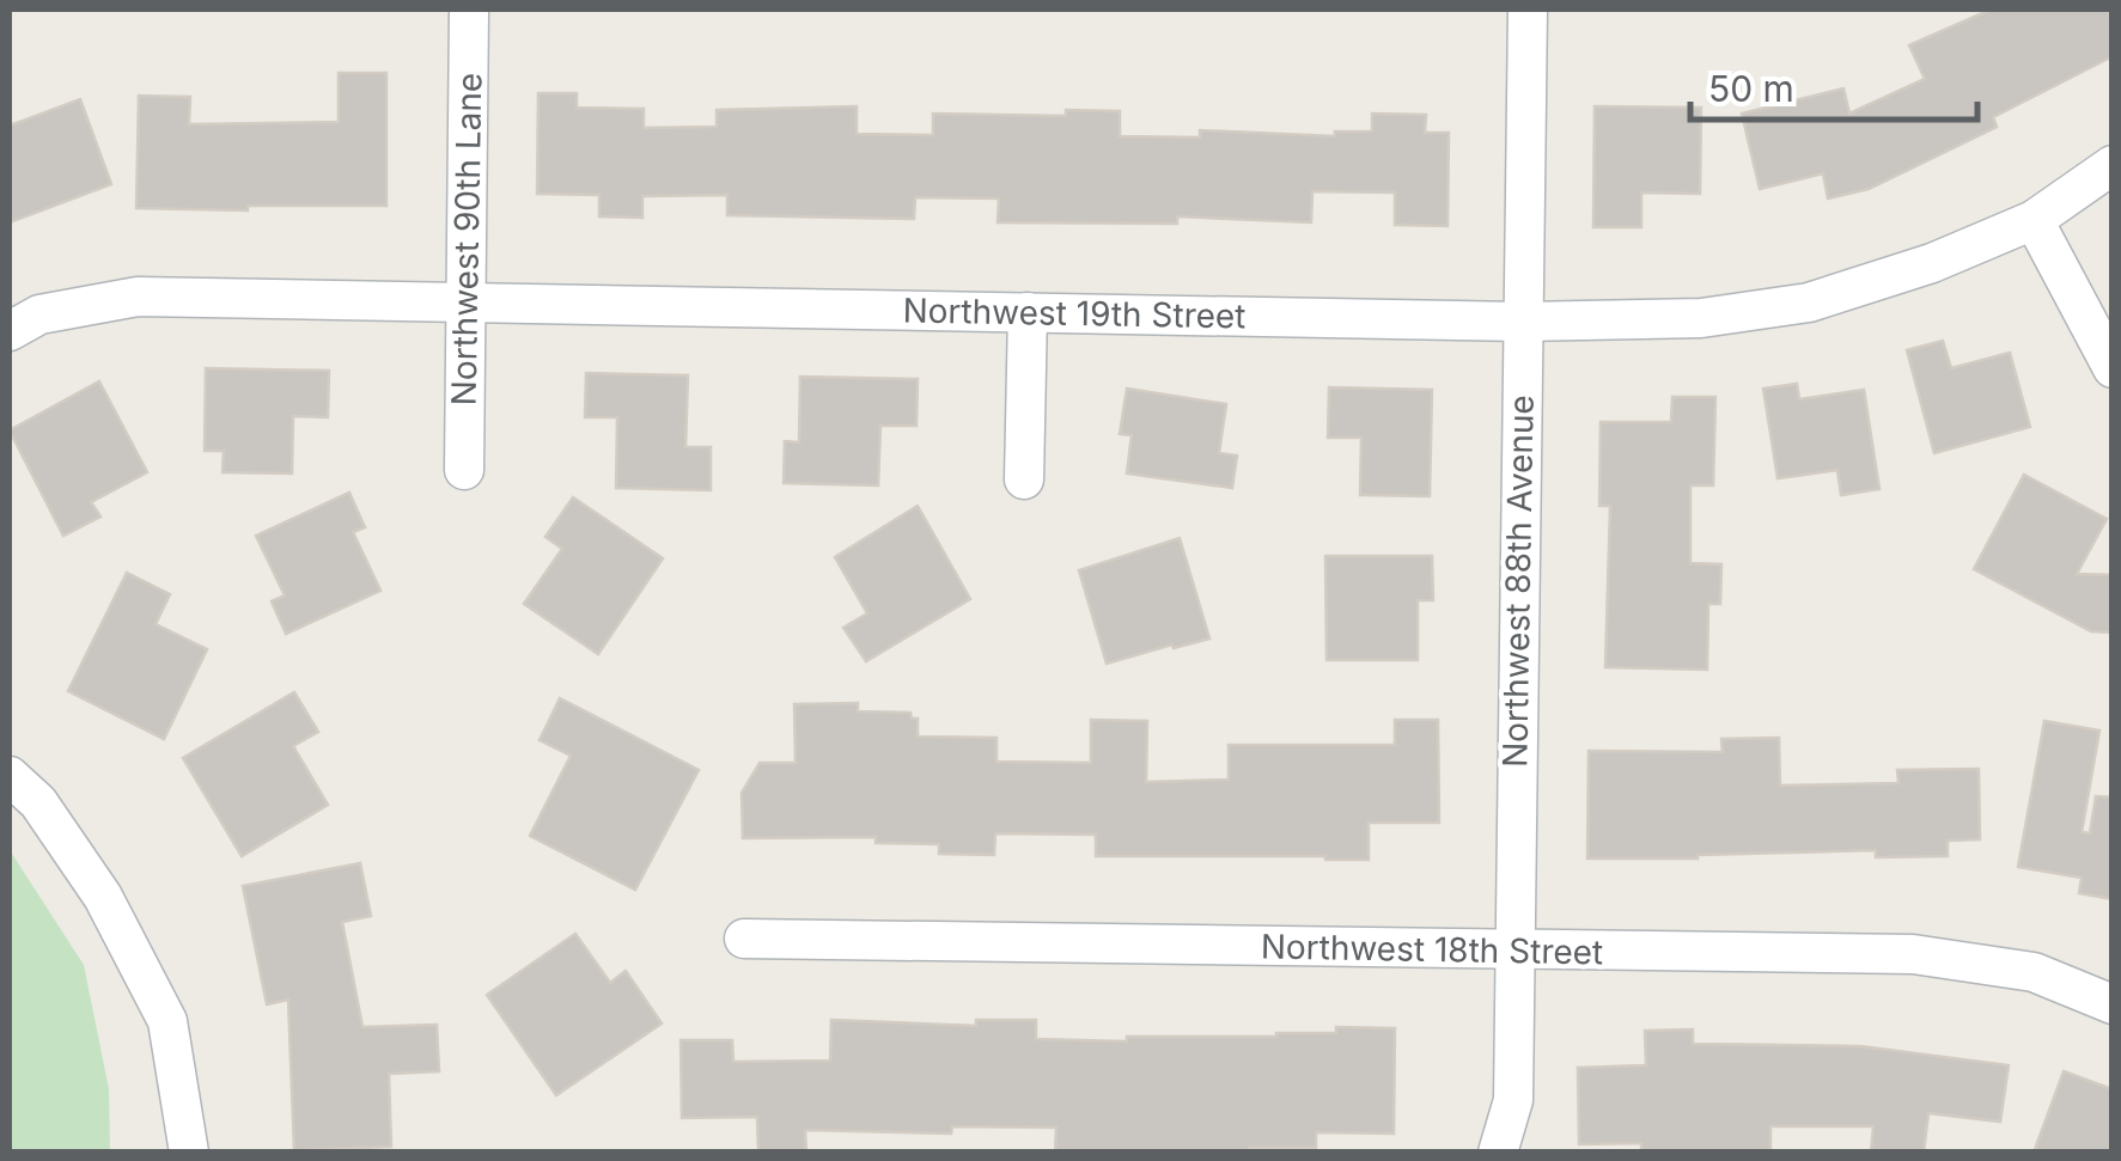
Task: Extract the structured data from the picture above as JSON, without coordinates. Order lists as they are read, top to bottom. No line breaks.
{"streets":{"street":["Northwest 90th Lane","Northwest 19th Street","Northwest 88th Avenue","Northwest 18th Street"]},"crossings":[["Northwest 90th Lane","Northwest 19th Street"],["Northwest 19th Street","Northwest 88th Avenue"],["Northwest 88th Avenue","Northwest 18th Street"]],"scale_bar":"50 m"}
